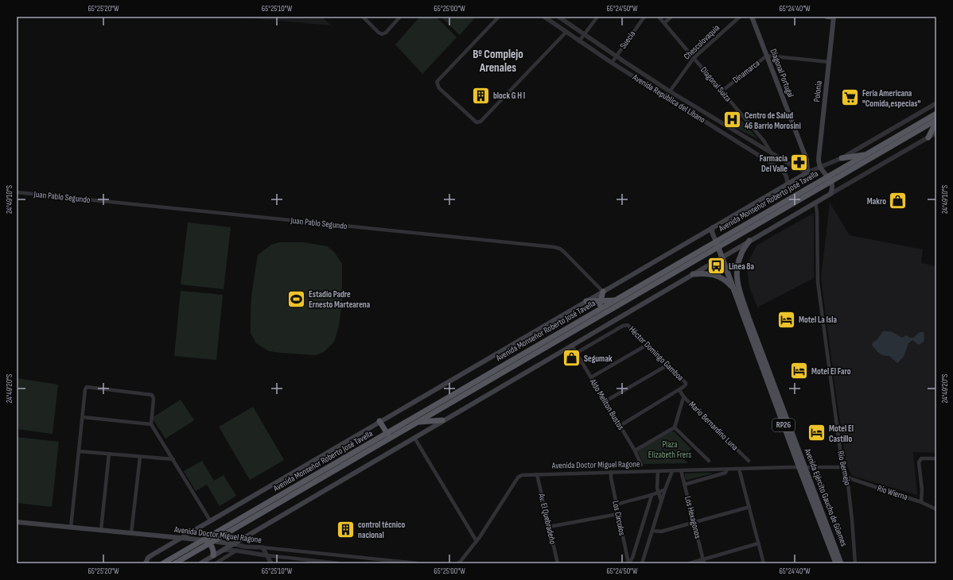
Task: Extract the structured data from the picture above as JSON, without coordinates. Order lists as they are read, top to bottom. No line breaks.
{"streets":{"highway":["Avenida Monseñor Roberto José Tavella"],"main road":["Diagonal Portugal","Polonia","RP26","Avenida Doctor Miguel Ragone","Avenida Ejército Gaucho de Güemes"],"street":["Suecia","Chescolovaquia","Dinamarca","Diagonal Suiza","Avenida República del Líbano","Juan Pablo Segundo","Héctor Domingo Gamboa","Aldo Meliton Bustos","Mario Bernardino Luna","Río Bermejo","Río Wierna","Los Hexagonos","Los Circulos","Av. El Quebradeño"]},"crossings":[["Suecia","Avenida República del Líbano"],["Chescolovaquia","Diagonal Suiza"],["Chescolovaquia","Avenida República del Líbano"],["Dinamarca","Diagonal Portugal"],["Dinamarca","Diagonal Suiza"],["Dinamarca","Polonia"],["Diagonal Portugal","Avenida República del Líbano"],["Diagonal Suiza","Avenida República del Líbano"],["Avenida Monseñor Roberto José Tavella","RP26"],["Avenida Monseñor Roberto José Tavella","Avenida Doctor Miguel Ragone"],["Héctor Domingo Gamboa","Aldo Meliton Bustos"],["Héctor Domingo Gamboa","Mario Bernardino Luna"],["RP26","Avenida Ejército Gaucho de Güemes"],["Avenida Doctor Miguel Ragone","Río Bermejo"],["Avenida Doctor Miguel Ragone","Avenida Ejército Gaucho de Güemes"],["Avenida Doctor Miguel Ragone","Los Hexagonos"],["Avenida Doctor Miguel Ragone","Los Circulos"],["Avenida Doctor Miguel Ragone","Av. El Quebradeño"],["Río Bermejo","Río Wierna"]],"districts":["Bº Complejo Arenales"],"parks":["Plaza Elizabeth Frers"],"places":{"building":["block G H I","control técnico nacional"],"supermarket":["Feria Americana \"Comida,especias\""],"hospital":["Centro de Salud 46 Barrio Morosini"],"pharmacy":["Farmacia Del Valle"],"shop":["Makro","Segumak"],"bus stop":["Linea 8a"],"sports":["Estadio Padre Ernesto Martearena"],"hotel":["Motel La Isla","Motel El Faro","Motel El Castillo"]},"coordinates":["65°25'20\"W","65°25'10\"W","65°25'00\"W","65°24'50\"W","65°24'40\"W","24°49'10\"S","24°49'20\"S"]}
